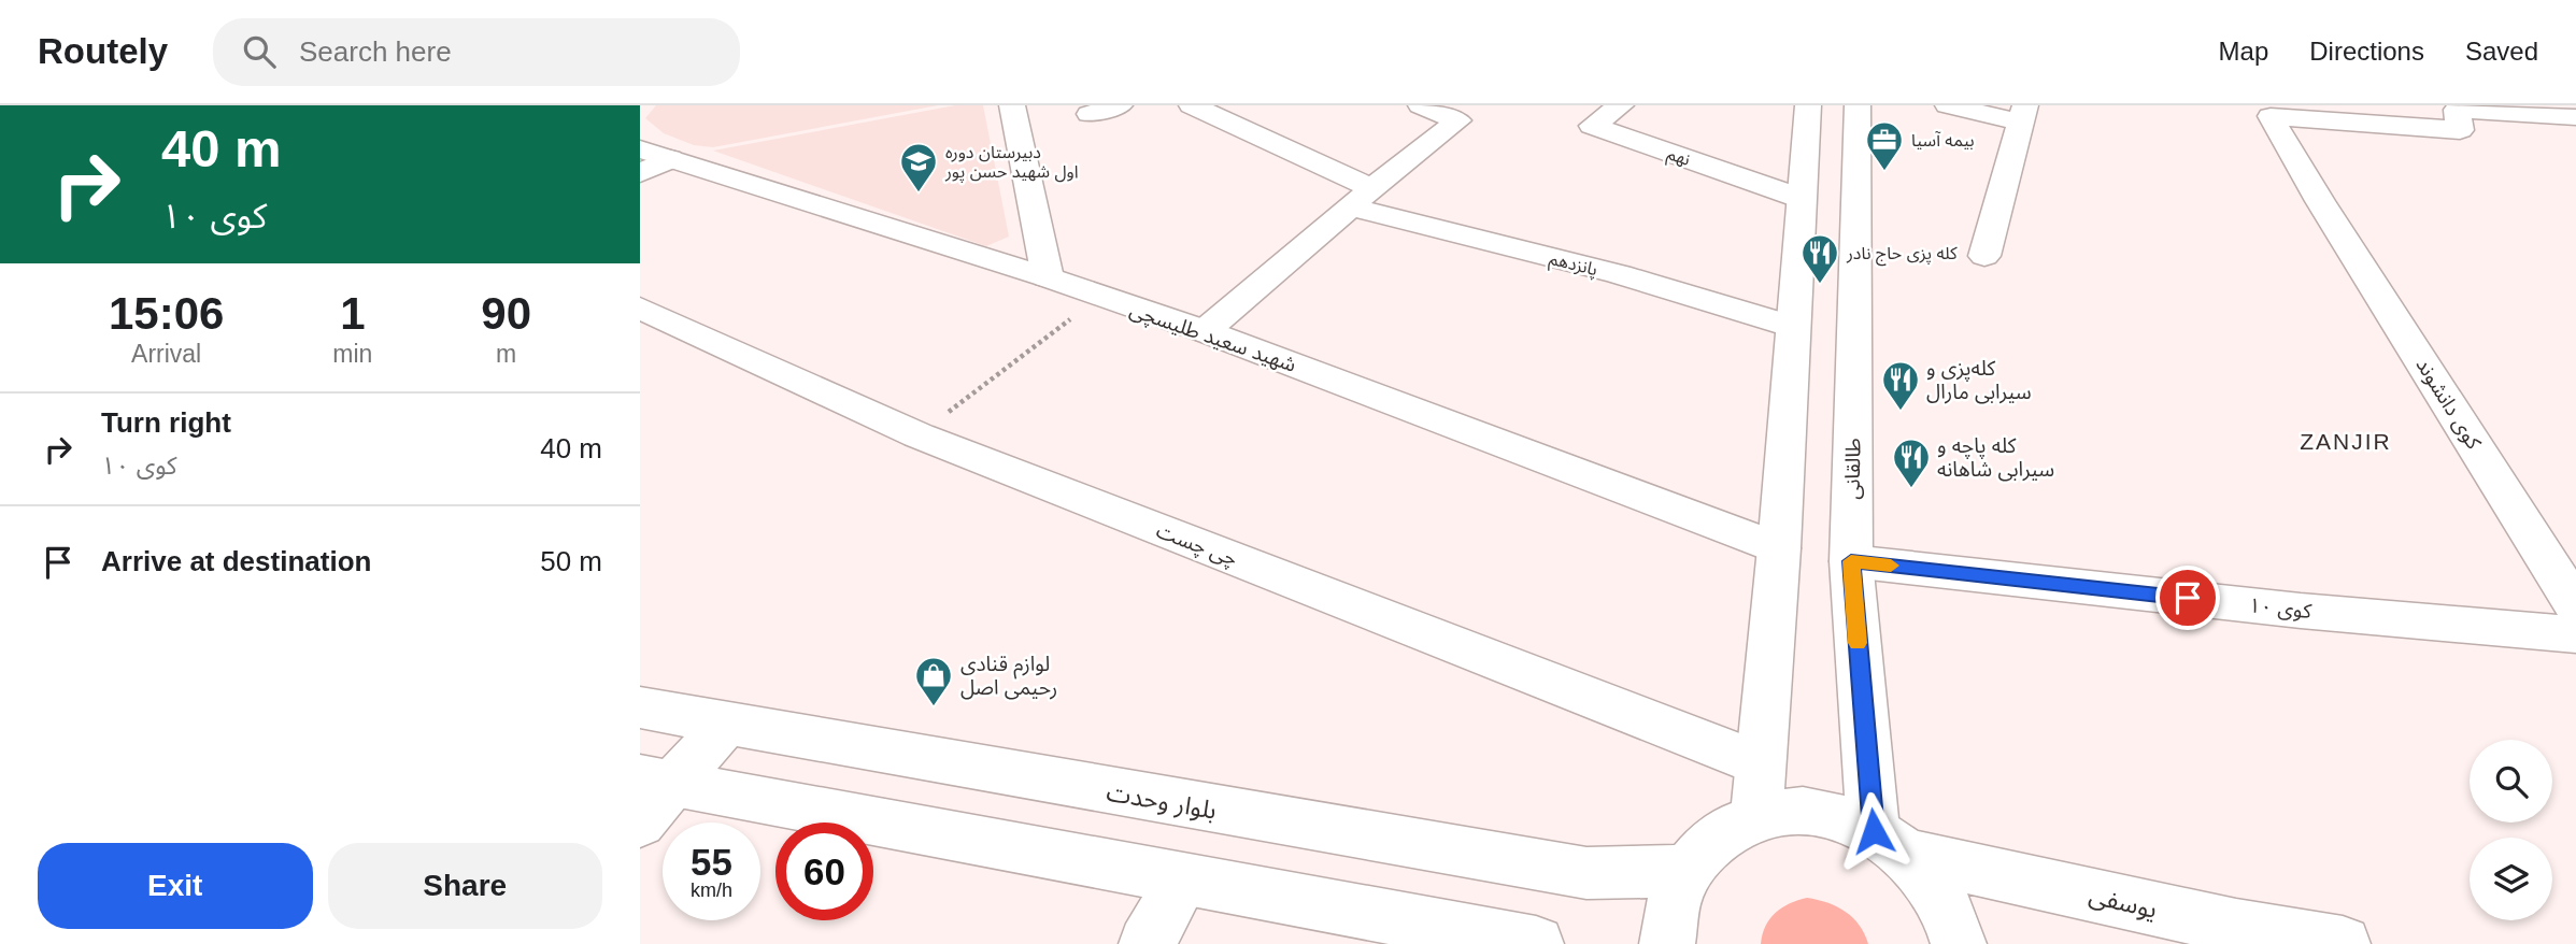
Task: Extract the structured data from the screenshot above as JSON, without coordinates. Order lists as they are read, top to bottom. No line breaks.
{"streets":{"street":["نهم","پانزدهم","شهید سعید طلیسچی","کوی دانشوند","طالقانی","چی چست","کوی ۱۰","بلوار وحدت","یوسفی"]},"crossings":[["طالقانی","کوی ۱۰"],["طالقانی","یوسفی"],["بلوار وحدت","یوسفی"]],"districts":["ZANJIR"],"places":{"office":["بیمه آسیا"],"school or university":["دبیرستان دوره اول شهید حسن پور"],"restaurant":["کله پزى حاج نادر","کله‌پزی و سیرابی مارال","کله پاچه و سیرابی شاهانه"],"shop":["لوازم قنادی رحیمی اصل"]},"page":{"header":"Routely","search":"Search here","nav":["Map","Directions","Saved"],"turn":["40 m","کوی ۱۰"],"eta":["15:06","Arrival","1","min","90","m"],"list":[{"name":"Turn right","note":"کوی ۱۰","value":"40 m"},{"name":"Arrive at destination","value":"50 m"}],"speed":"55 km/h","limit":"60","buttons":["Exit","Share"]}}
